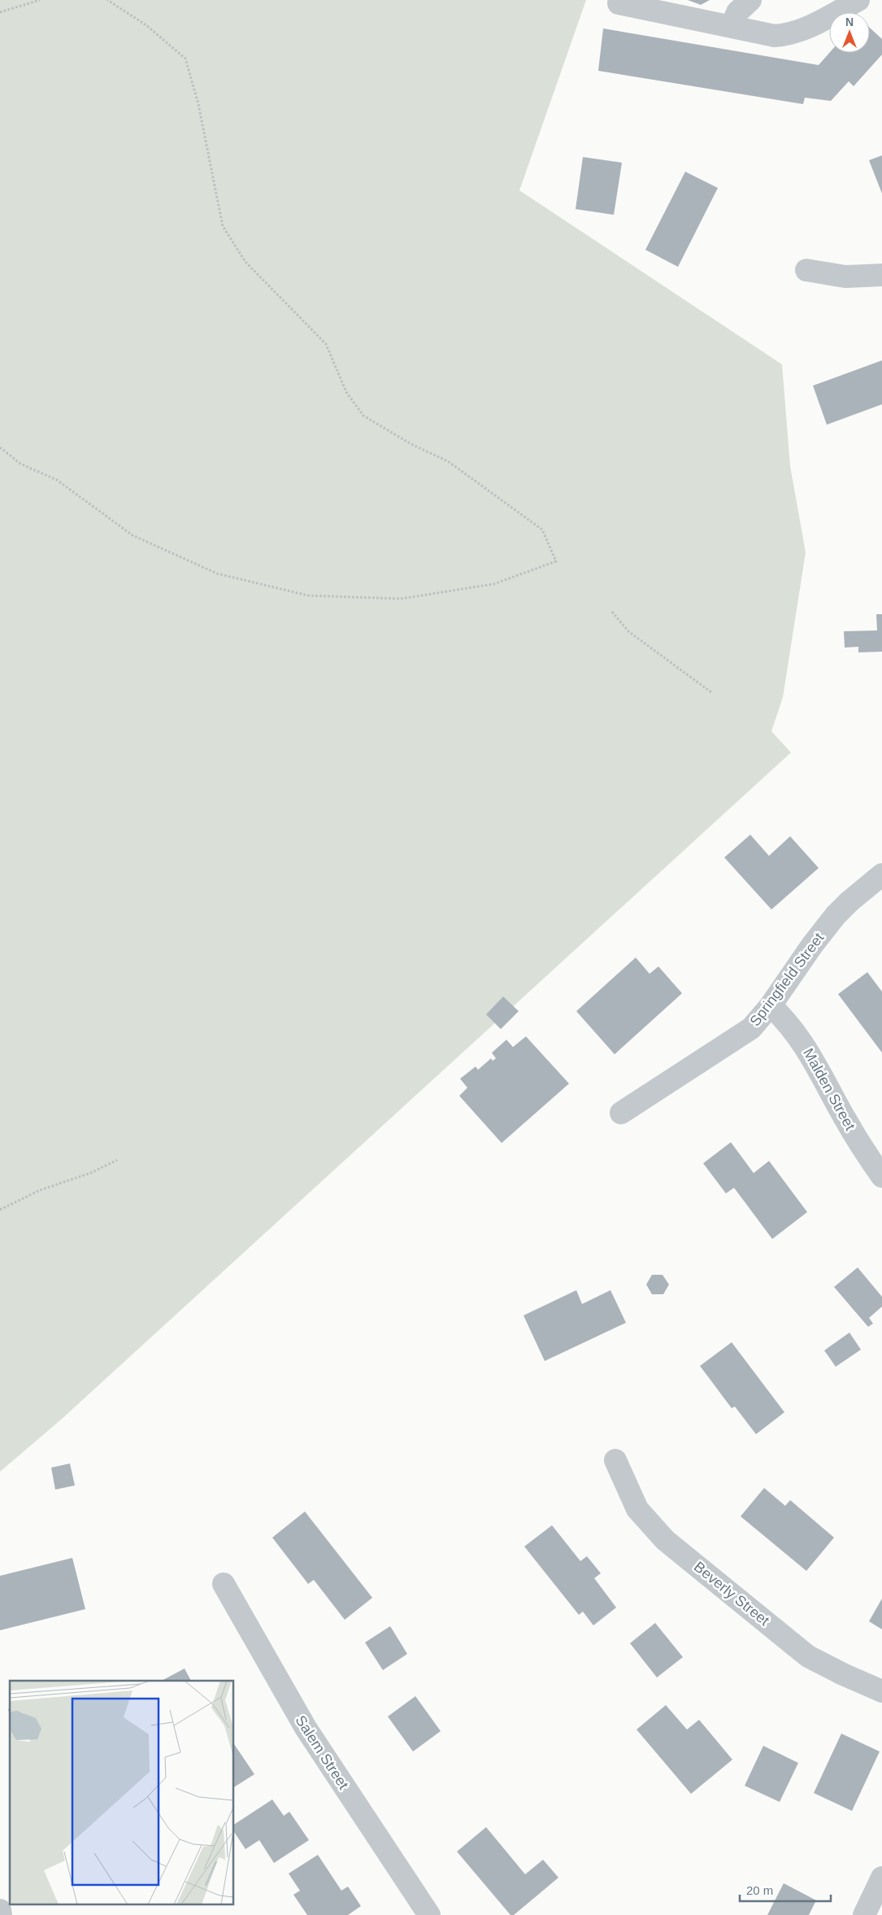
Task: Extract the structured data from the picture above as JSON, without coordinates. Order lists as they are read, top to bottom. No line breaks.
{"streets":{"street":["Springfield Street","Malden Street","Beverly Street","Salem Street"]},"crossings":[["Springfield Street","Malden Street"]],"scale_bar":"20 m","north":"top"}
